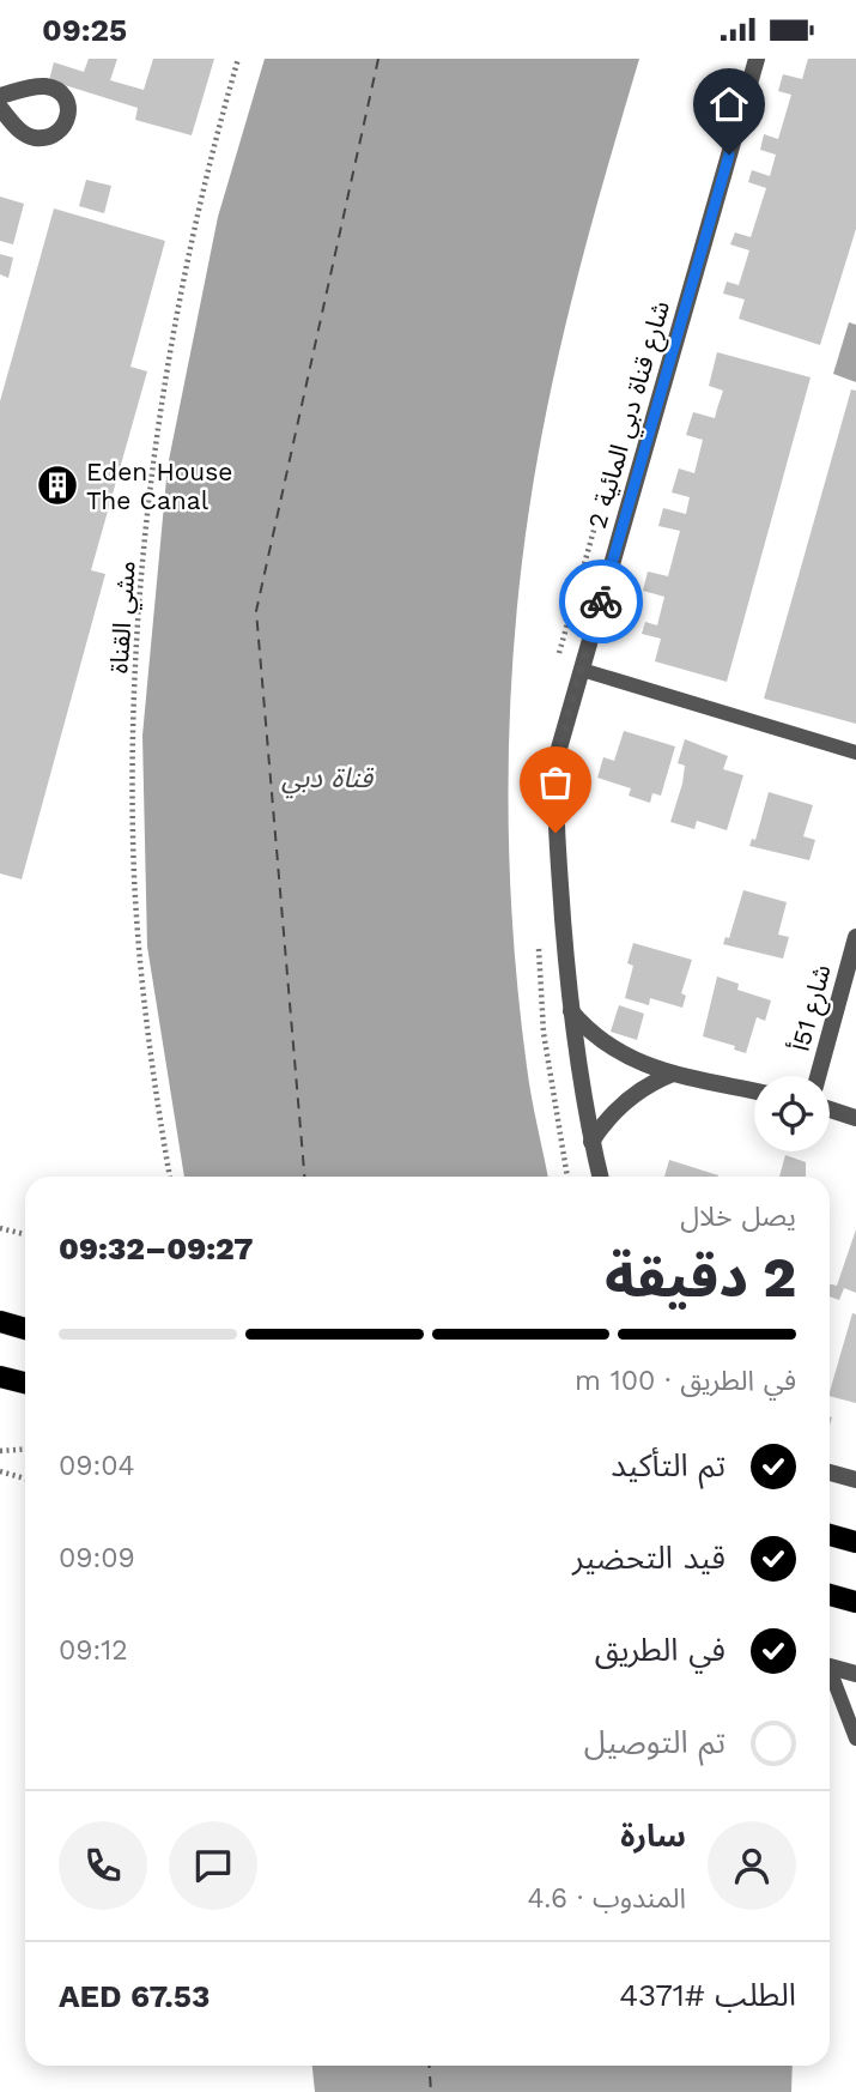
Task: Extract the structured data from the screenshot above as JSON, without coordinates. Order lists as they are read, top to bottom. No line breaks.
{"streets":{"street":["شارع قناة دبي المائية 2","شارع 51أ"],"path":["مشي القناة"]},"water":["قناة دبي"],"places":{"building":["Eden House The Canal"]},"page":{"status":"09:25","heading":["2 دقيقة","يصل خلال","09:27–09:32"],"panel":["سارة","المندوب · 4.6","الطلب #4371","AED 67.53"],"bar":"في الطريق · 100 m","list":[["تم التأكيد","09:04"],["قيد التحضير","09:09"],["في الطريق","09:12"],"تم التوصيل"]}}
